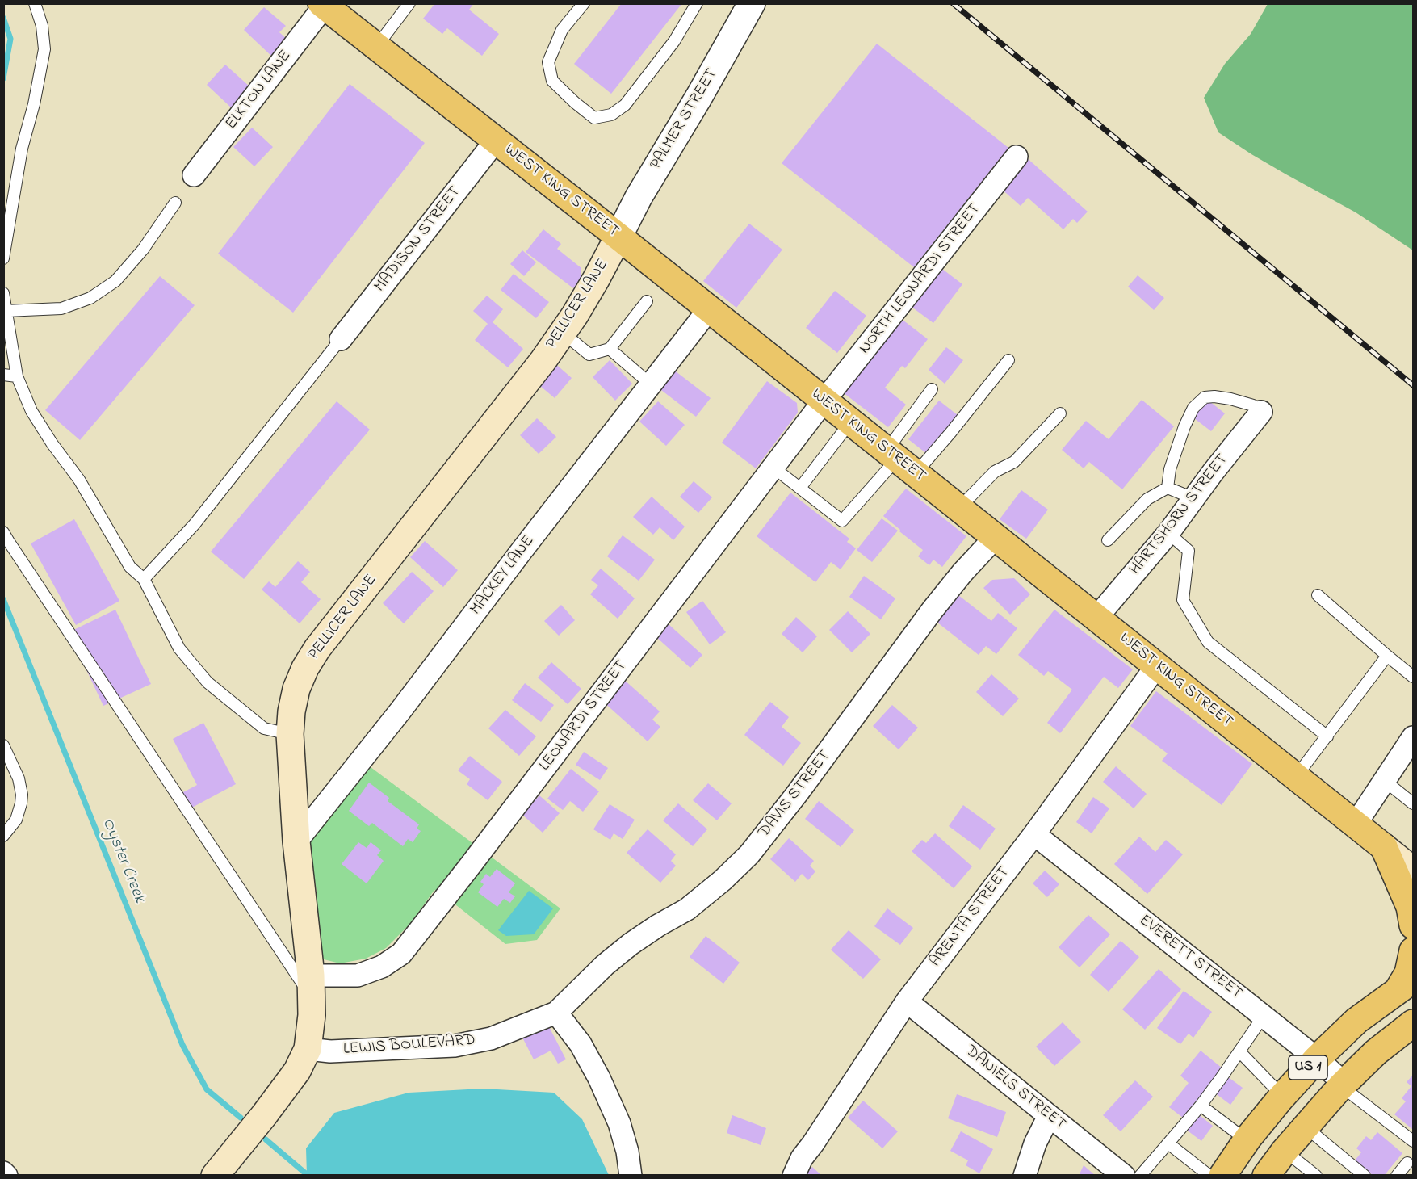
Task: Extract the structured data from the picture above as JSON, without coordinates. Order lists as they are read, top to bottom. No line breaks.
{"streets":{"main road":["WEST KING STREET","PELLICER LANE","US 1"],"street":["ELKTON LANE","PALMER STREET","MADISON STREET","NORTH LEONARDI STREET","HARTSHORN STREET","MACKEY LANE","LEONARDI STREET","DAVIS STREET","ARENTA STREET","EVERETT STREET","LEWIS BOULEVARD","DANIELS STREET"]},"crossings":[["ELKTON LANE","WEST KING STREET"],["PALMER STREET","WEST KING STREET"],["PALMER STREET","PELLICER LANE"],["WEST KING STREET","MADISON STREET"],["WEST KING STREET","NORTH LEONARDI STREET"],["WEST KING STREET","PELLICER LANE"],["WEST KING STREET","HARTSHORN STREET"],["WEST KING STREET","MACKEY LANE"],["WEST KING STREET","LEONARDI STREET"],["WEST KING STREET","DAVIS STREET"],["WEST KING STREET","ARENTA STREET"],["NORTH LEONARDI STREET","LEONARDI STREET"],["PELLICER LANE","MACKEY LANE"],["PELLICER LANE","LEONARDI STREET"],["PELLICER LANE","LEWIS BOULEVARD"],["DAVIS STREET","LEWIS BOULEVARD"],["ARENTA STREET","EVERETT STREET"],["ARENTA STREET","DANIELS STREET"],["EVERETT STREET","US 1"]],"water":["Oyster Creek"]}
